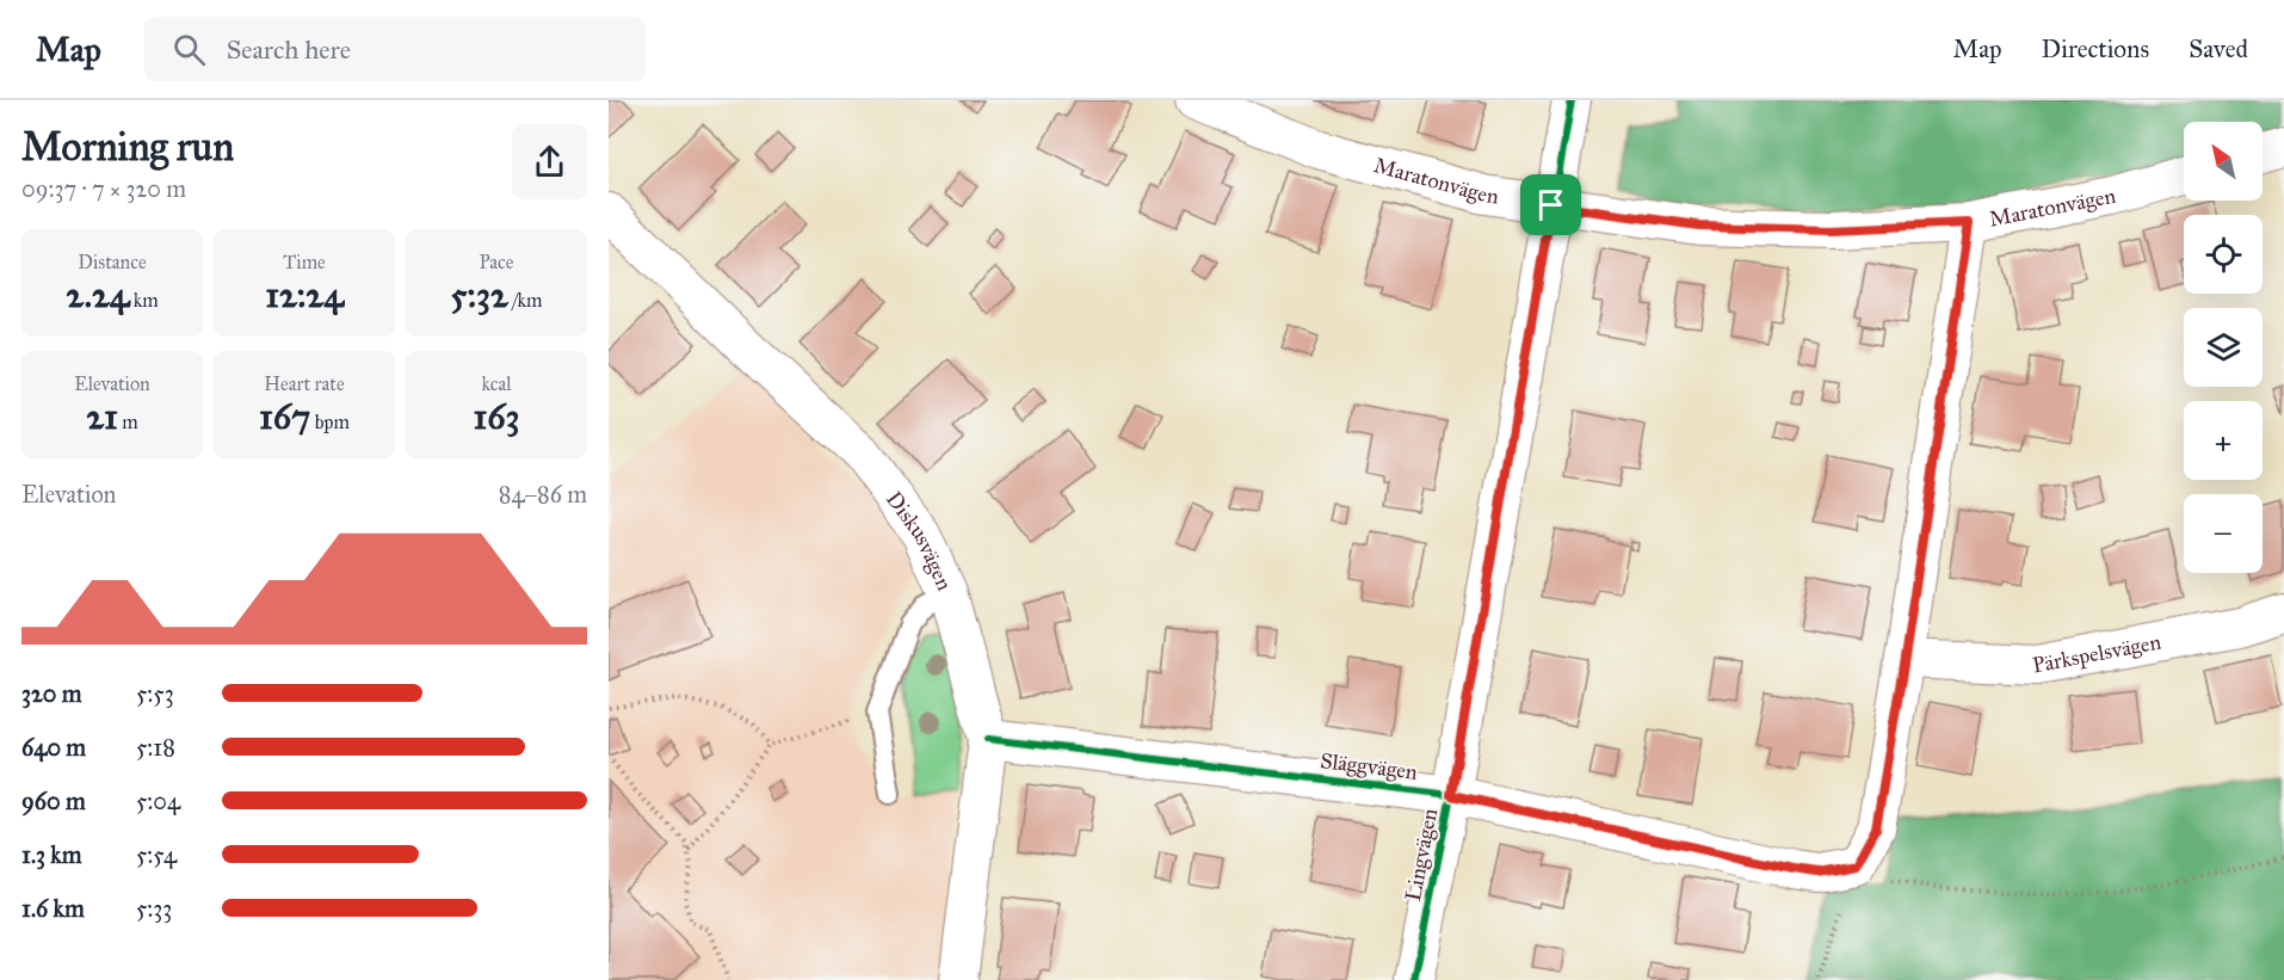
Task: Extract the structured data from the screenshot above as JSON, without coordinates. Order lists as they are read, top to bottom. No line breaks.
{"streets":{"street":["Maratonvägen","Diskusvägen","Pärkspelsvägen","Släggvägen","Lingvägen"]},"crossings":[["Maratonvägen","Lingvägen"],["Diskusvägen","Släggvägen"],["Släggvägen","Lingvägen"]],"north":"top left","page":{"header":"Map","search":"Search here","nav":["Map","Directions","Saved"],"heading":["Morning run","09:37 · 7 × 320 m"],"map_buttons":["+","−"],"stats":[["Distance","2.24 km"],["Time","12:24"],["Pace","5:32 /km"],["Elevation","21 m"],["Heart rate","167 bpm"],["kcal","163"]],"chart":["Elevation","84–86 m"],"list":[{"name":"320 m","note":"5:53"},{"name":"640 m","note":"5:18"},{"name":"960 m","note":"5:04"},{"name":"1.3 km","note":"5:54"},{"name":"1.6 km","note":"5:33"}]}}
